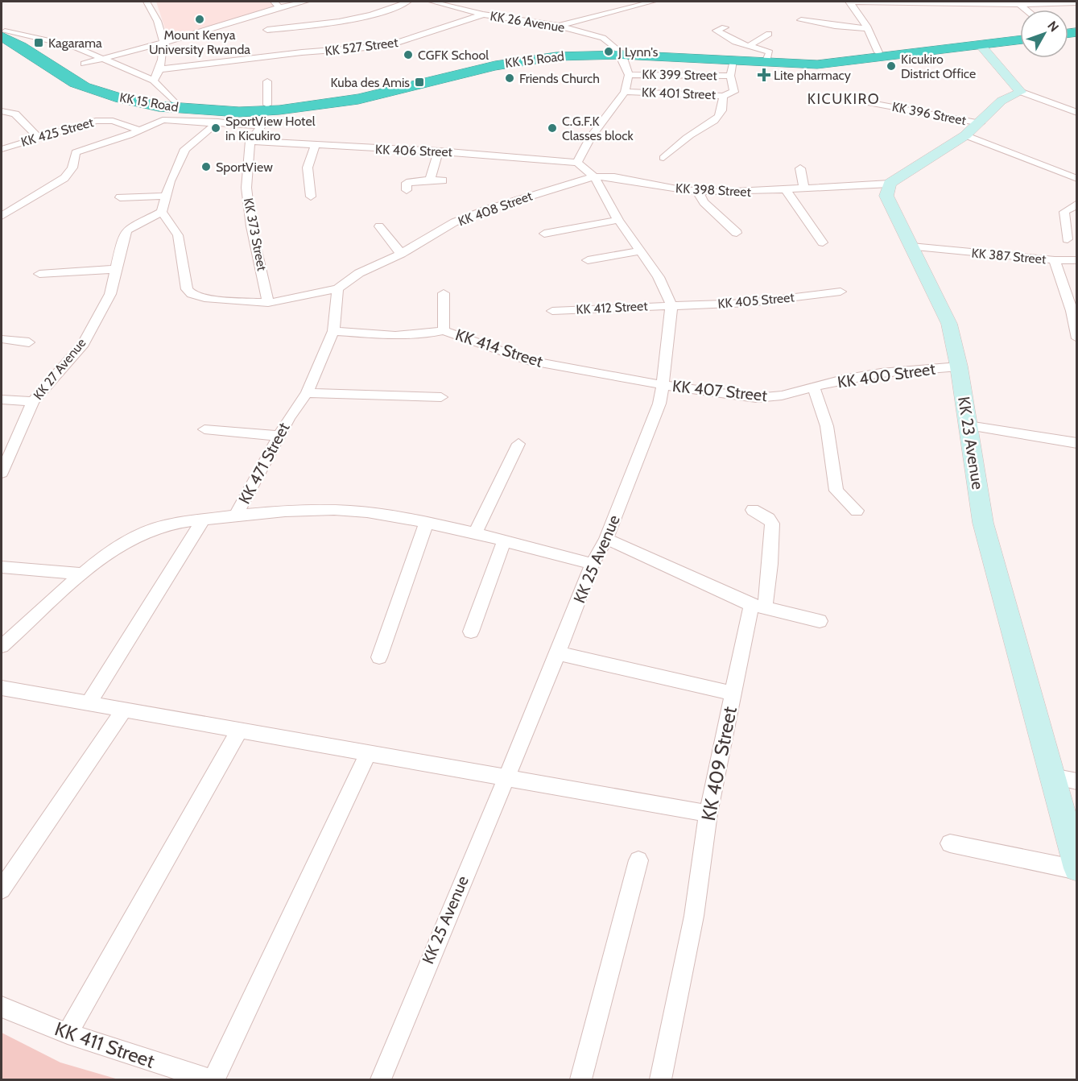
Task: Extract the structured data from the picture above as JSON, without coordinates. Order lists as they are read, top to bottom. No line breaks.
{"streets":{"highway":["KK 15 Road"],"main road":["KK 23 Avenue"],"street":["KK 26 Avenue","KK 527 Street","KK 399 Street","KK 401 Street","KK 396 Street","KK 425 Street","KK 406 Street","KK 398 Street","KK 408 Street","KK 373 Street","KK 387 Street","KK 405 Street","KK 412 Street","KK 414 Street","KK 27 Avenue","KK 400 Street","KK 407 Street","KK 471 Street","KK 25 Avenue","KK 409 Street","KK 411 Street"]},"crossings":[["KK 26 Avenue","KK 527 Street"],["KK 26 Avenue","KK 15 Road"],["KK 15 Road","KK 399 Street"],["KK 406 Street","KK 373 Street"],["KK 398 Street","KK 408 Street"],["KK 398 Street","KK 23 Avenue"],["KK 408 Street","KK 471 Street"],["KK 387 Street","KK 23 Avenue"],["KK 405 Street","KK 412 Street"],["KK 405 Street","KK 25 Avenue"],["KK 412 Street","KK 25 Avenue"],["KK 414 Street","KK 407 Street"],["KK 414 Street","KK 471 Street"],["KK 414 Street","KK 25 Avenue"],["KK 400 Street","KK 407 Street"],["KK 400 Street","KK 23 Avenue"],["KK 407 Street","KK 25 Avenue"]],"districts":["KICUKIRO"],"places":{"other":["Mount Kenya University Rwanda","J Lynn's","CGFK School","Kicukiro District Office","Friends Church","SportView Hotel in Kicukiro","C.G.F.K Classes block","SportView"],"transit":["Kagarama","Kuba des Amis"],"health":["Lite pharmacy"]},"north":"top right"}
